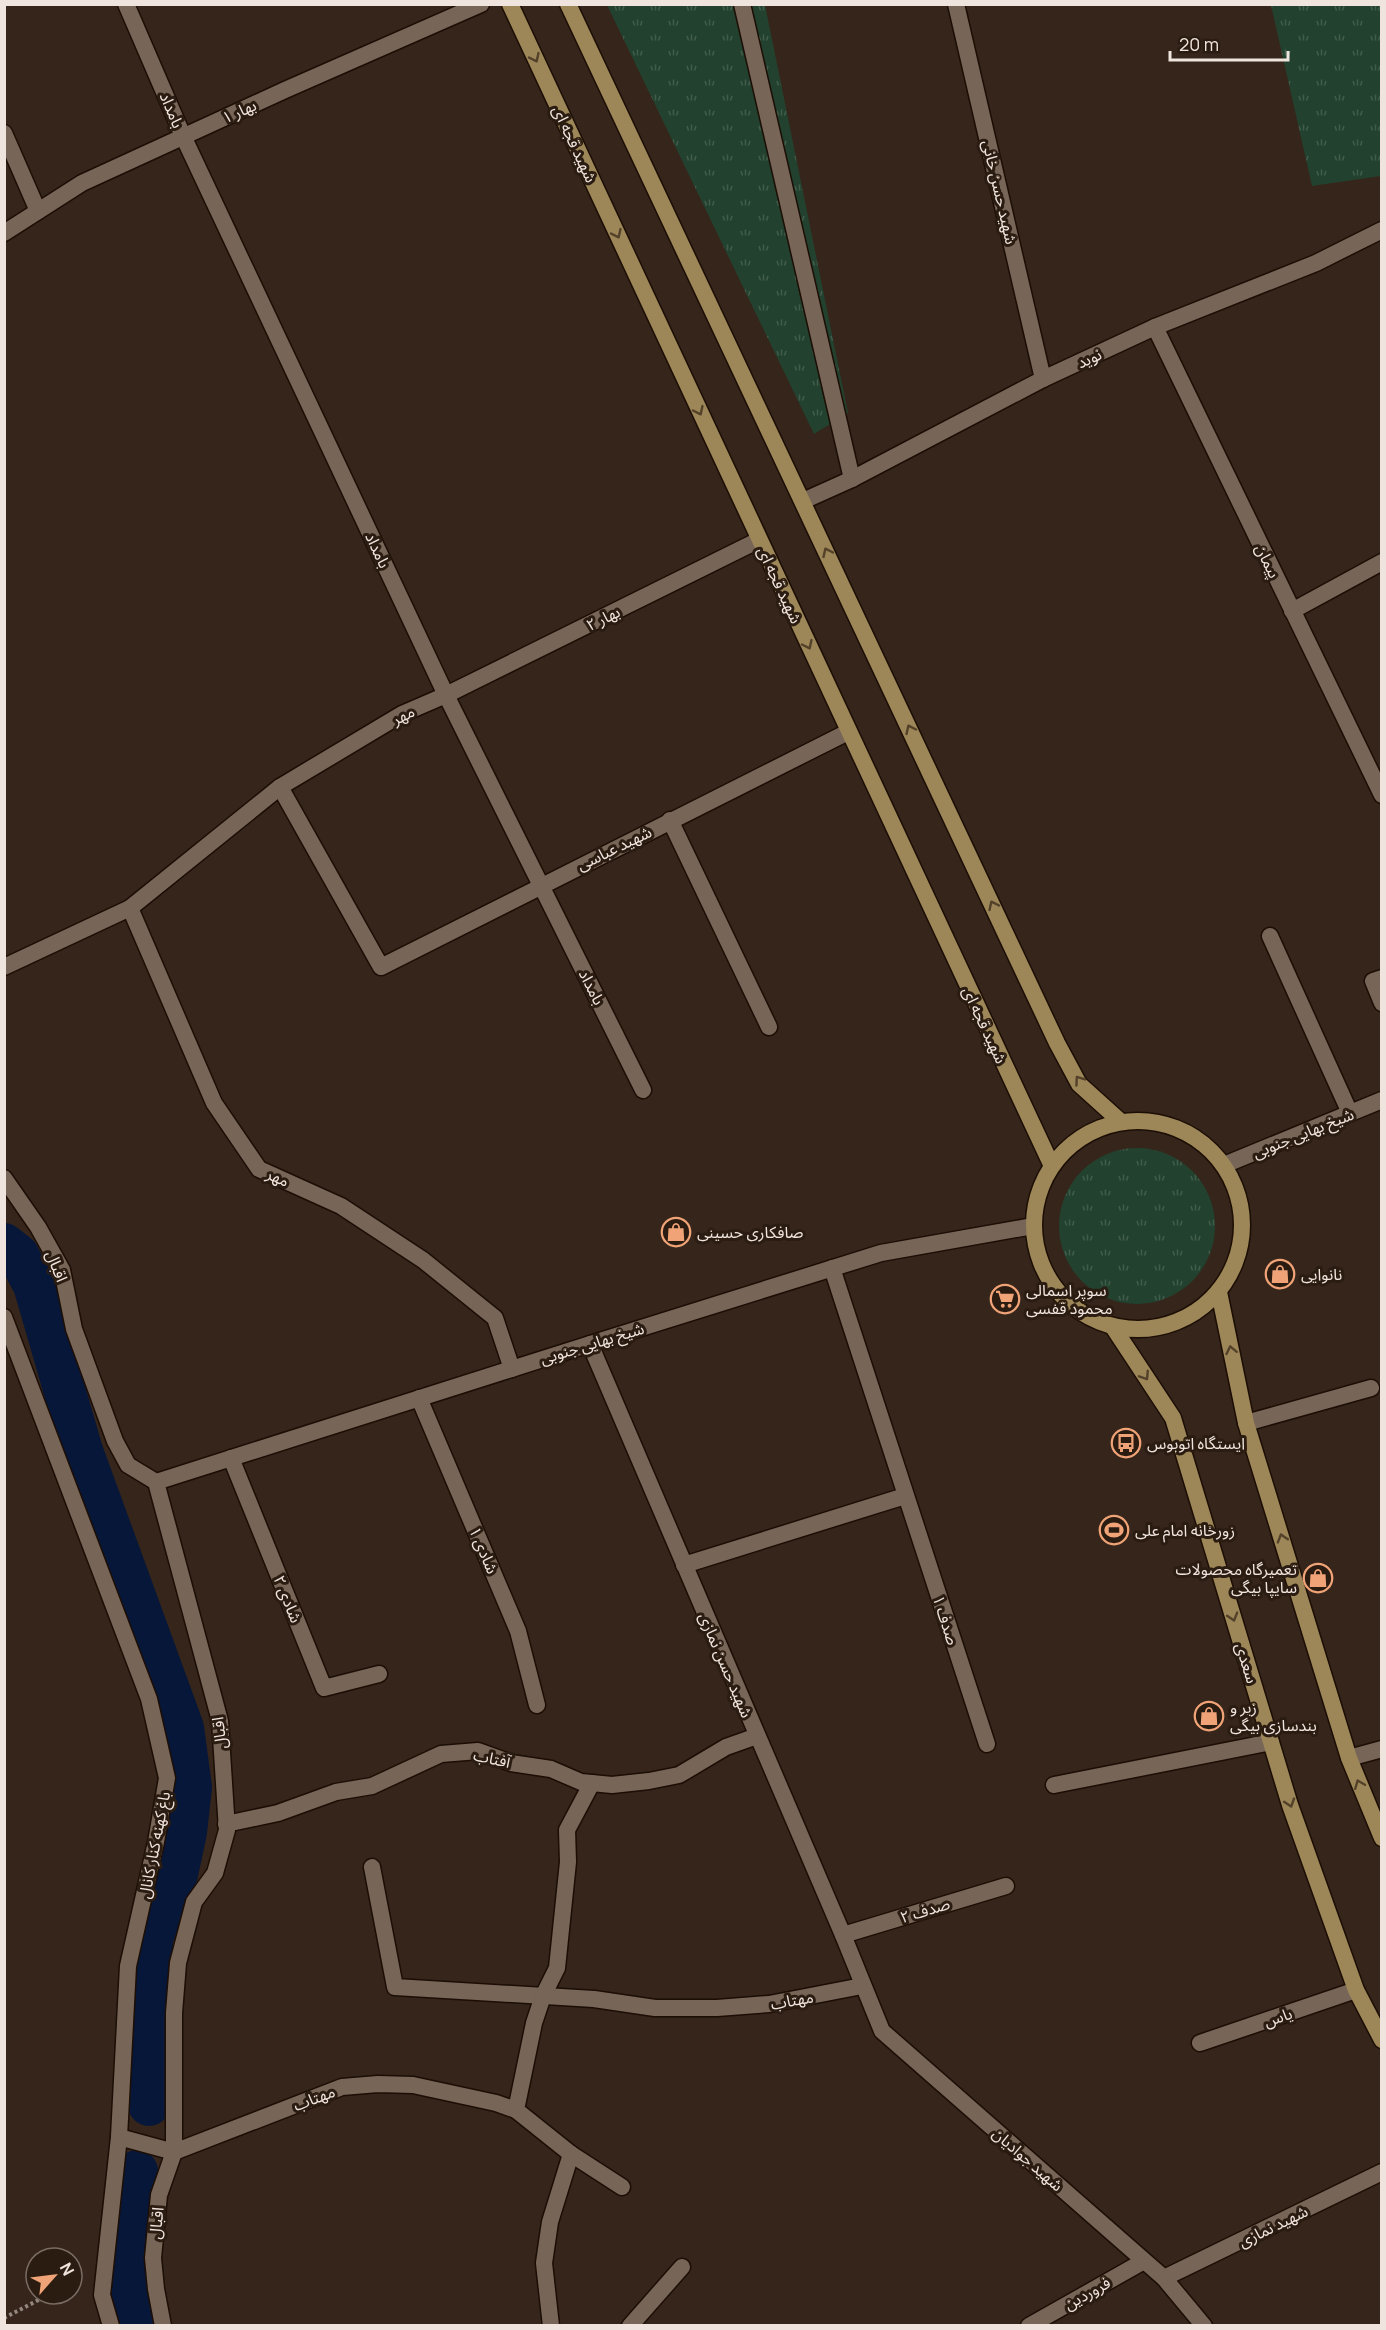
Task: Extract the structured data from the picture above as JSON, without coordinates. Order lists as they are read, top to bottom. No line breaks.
{"streets":{"main road":["شهید قجه ای","سعدی"],"street":["بامداد","بهار ۱","شهید حسن خانی","نوید","پیمان","بهار ۲","مهر","شهید عباسی","شیخ بهایی جنوبی","اقبال","شادی ۱","شادی ۲","صدف ۱","شهید حسن نمازی","آفتاب","باغ کهنه کنار کانال","صدف ۲","مهتاب","یاس","شهید جوادیان","شهید نمازی","فروردین"]},"crossings":[["بامداد","بهار ۱"],["بامداد","بهار ۲"],["بامداد","مهر"],["بامداد","شهید عباسی"],["شهید قجه ای","بهار ۲"],["شهید قجه ای","شهید عباسی"],["شهید قجه ای","شیخ بهایی جنوبی"],["شهید قجه ای","سعدی"],["شهید حسن خانی","نوید"],["نوید","پیمان"],["بهار ۲","مهر"],["مهر","شهید عباسی"],["مهر","شیخ بهایی جنوبی"],["شیخ بهایی جنوبی","اقبال"],["شیخ بهایی جنوبی","شادی ۱"],["شیخ بهایی جنوبی","شادی ۲"],["شیخ بهایی جنوبی","صدف ۱"],["شیخ بهایی جنوبی","سعدی"],["شیخ بهایی جنوبی","شهید حسن نمازی"],["اقبال","آفتاب"],["اقبال","مهتاب"],["سعدی","یاس"],["شهید حسن نمازی","آفتاب"],["شهید حسن نمازی","صدف ۲"],["شهید حسن نمازی","مهتاب"],["شهید حسن نمازی","شهید جوادیان"],["مهتاب","شهید جوادیان"],["شهید جوادیان","شهید نمازی"],["شهید جوادیان","فروردین"]],"places":{"shop":["صافکاری حسینی","نانوایی","تعمیرگاه محصولات سایپا بیگی","زیر و بندسازی بیگی"],"supermarket":["سوپر اسمالی محمود قفسی"],"bus stop":["ایستگاه اتوبوس"],"sports":["زورخانه امام علی"]},"scale_bar":"20 m","north":"top right"}
